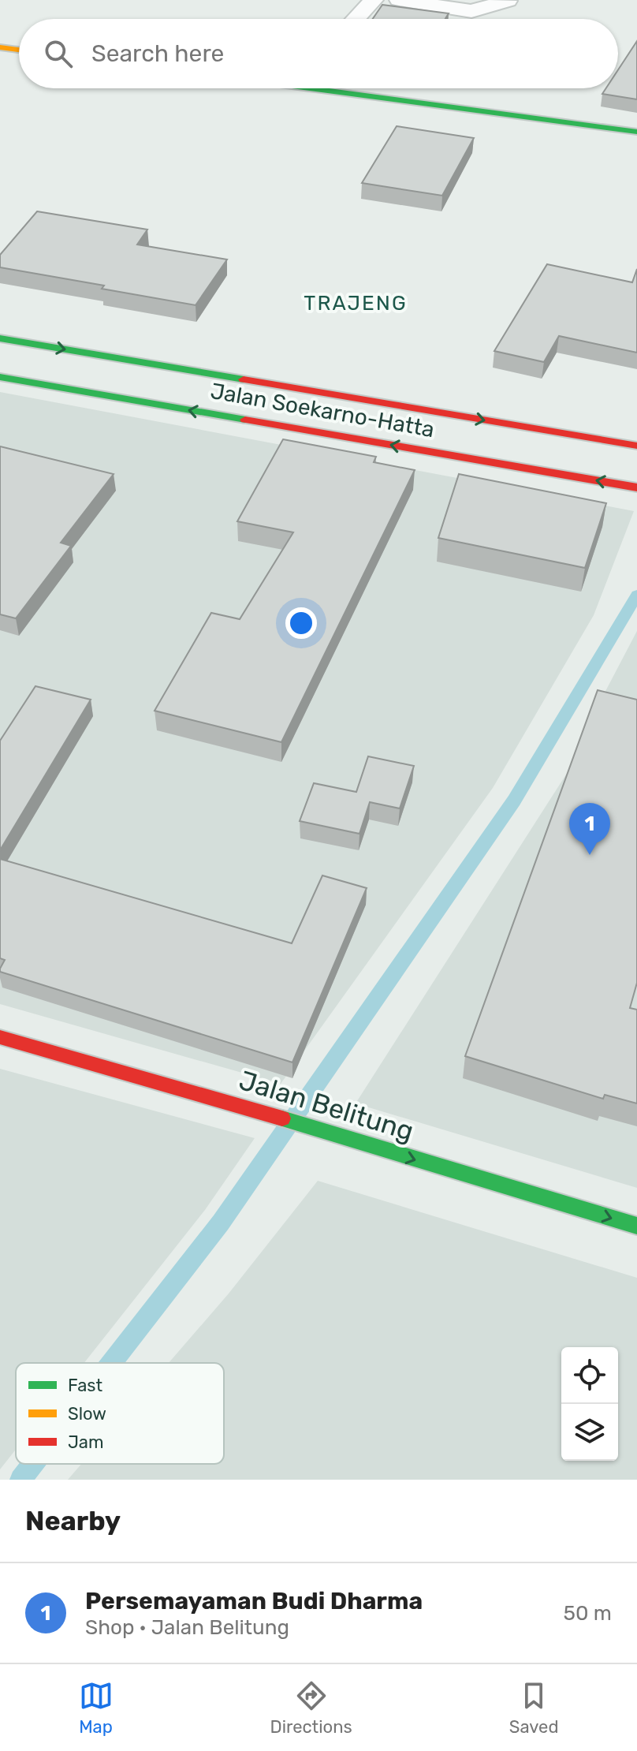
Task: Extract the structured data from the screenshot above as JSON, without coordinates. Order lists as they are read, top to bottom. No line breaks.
{"streets":{"main road":["Jalan Soekarno-Hatta","Jalan Belitung"]},"one_way":["Jalan Belitung"],"districts":["TRAJENG"],"legend":["Fast","Slow","Jam"],"page":{"search":"Search here","pins":"1","heading":"Nearby","list":[{"mark":"1","name":"Persemayaman Budi Dharma","note":"Shop · Jalan Belitung","value":"50 m"}],"nav":["Map","Directions","Saved"]}}
